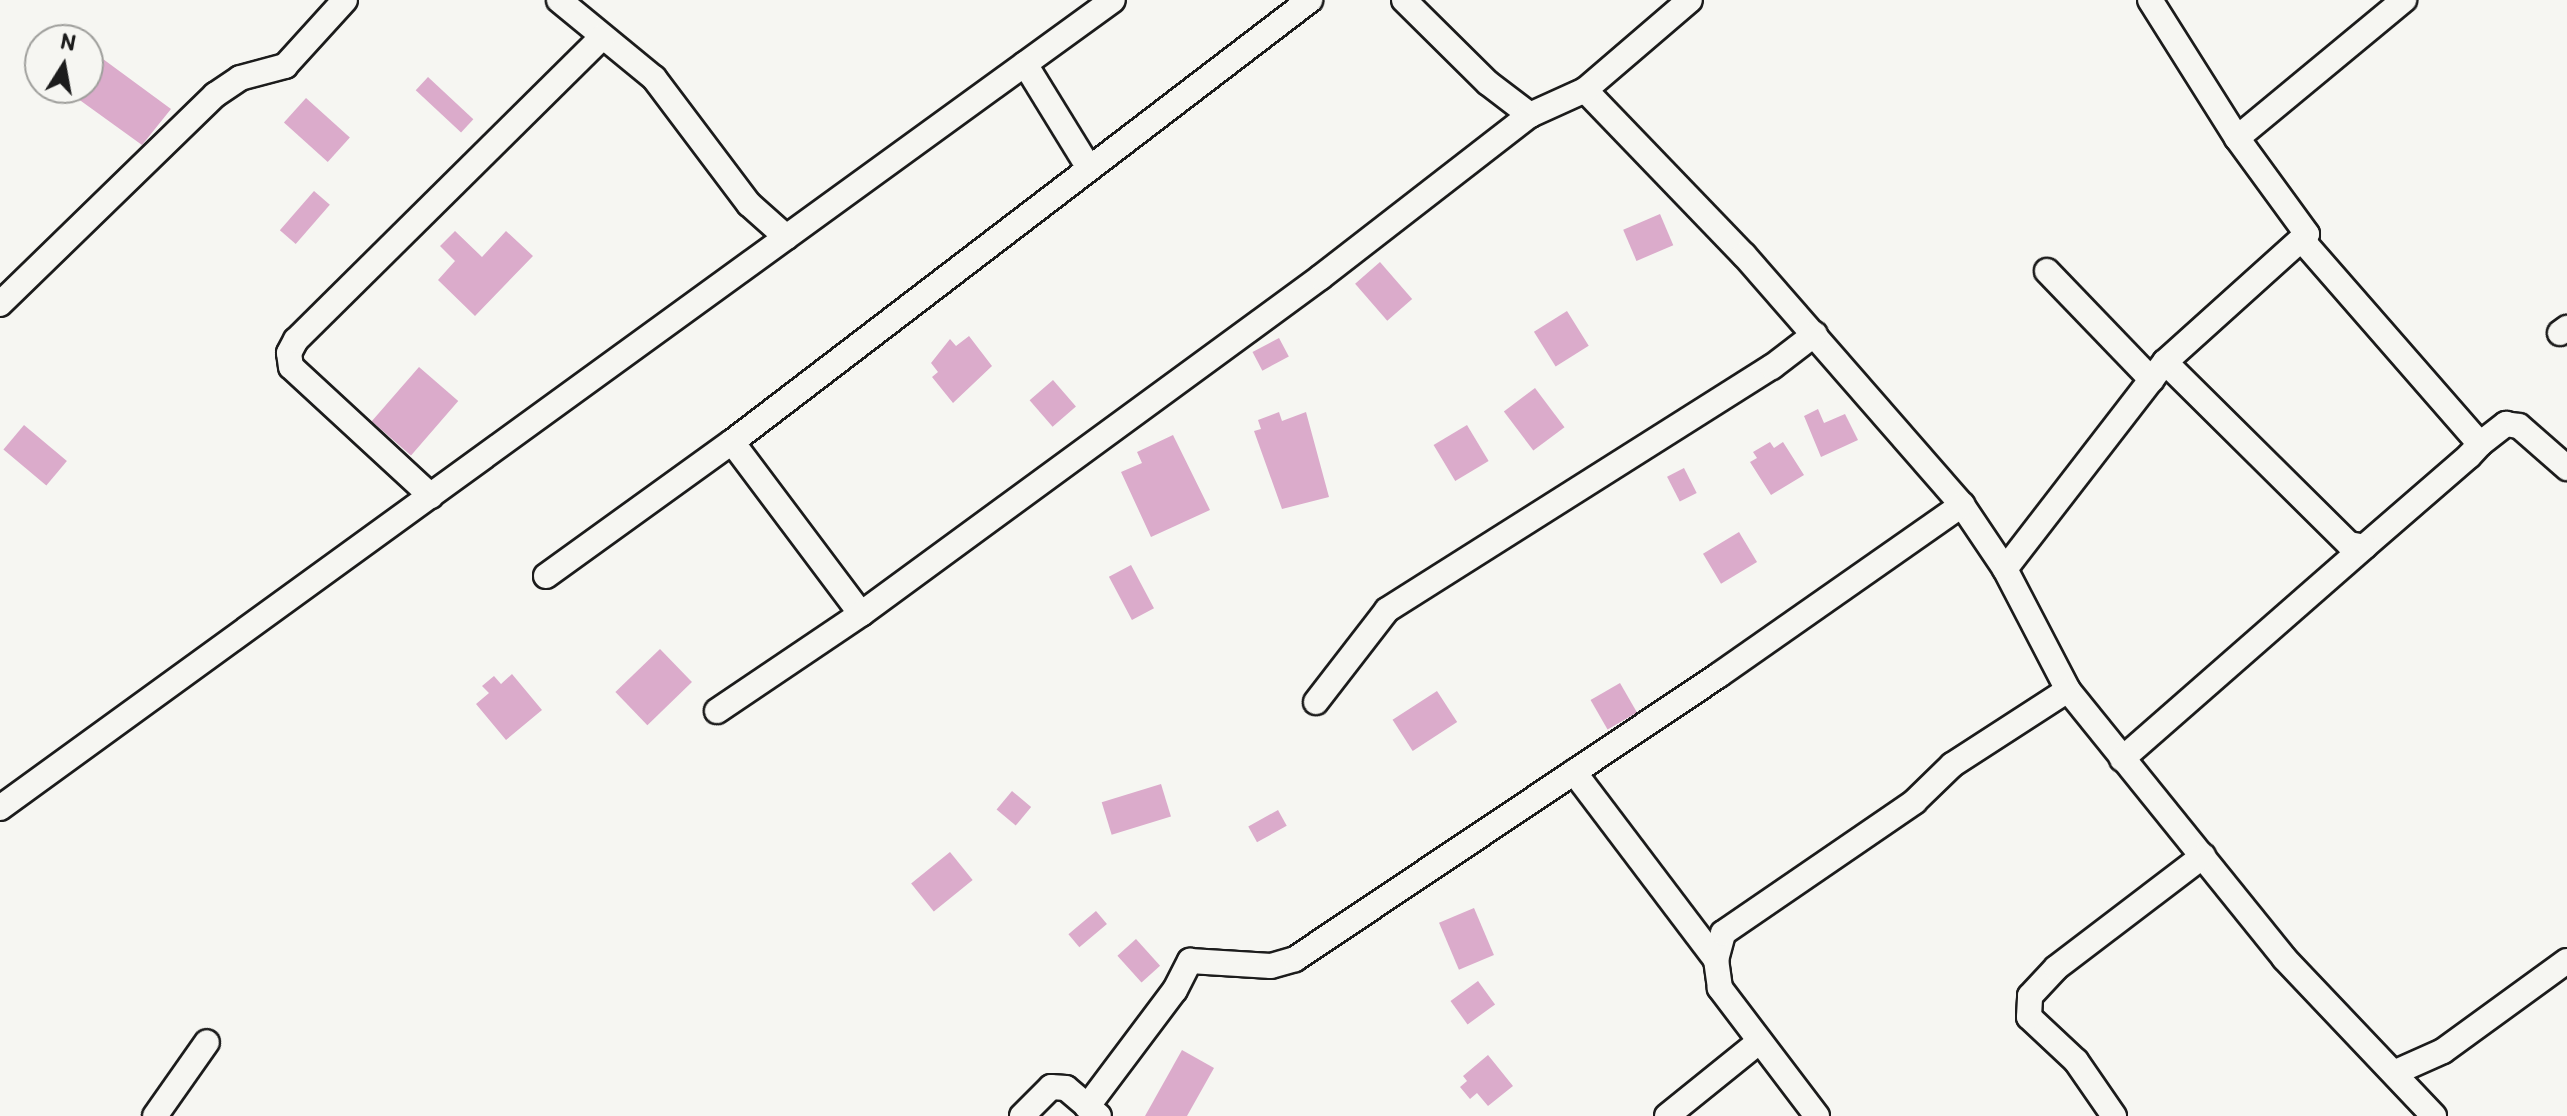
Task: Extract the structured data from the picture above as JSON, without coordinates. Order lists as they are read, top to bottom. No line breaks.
{"north":"top"}
